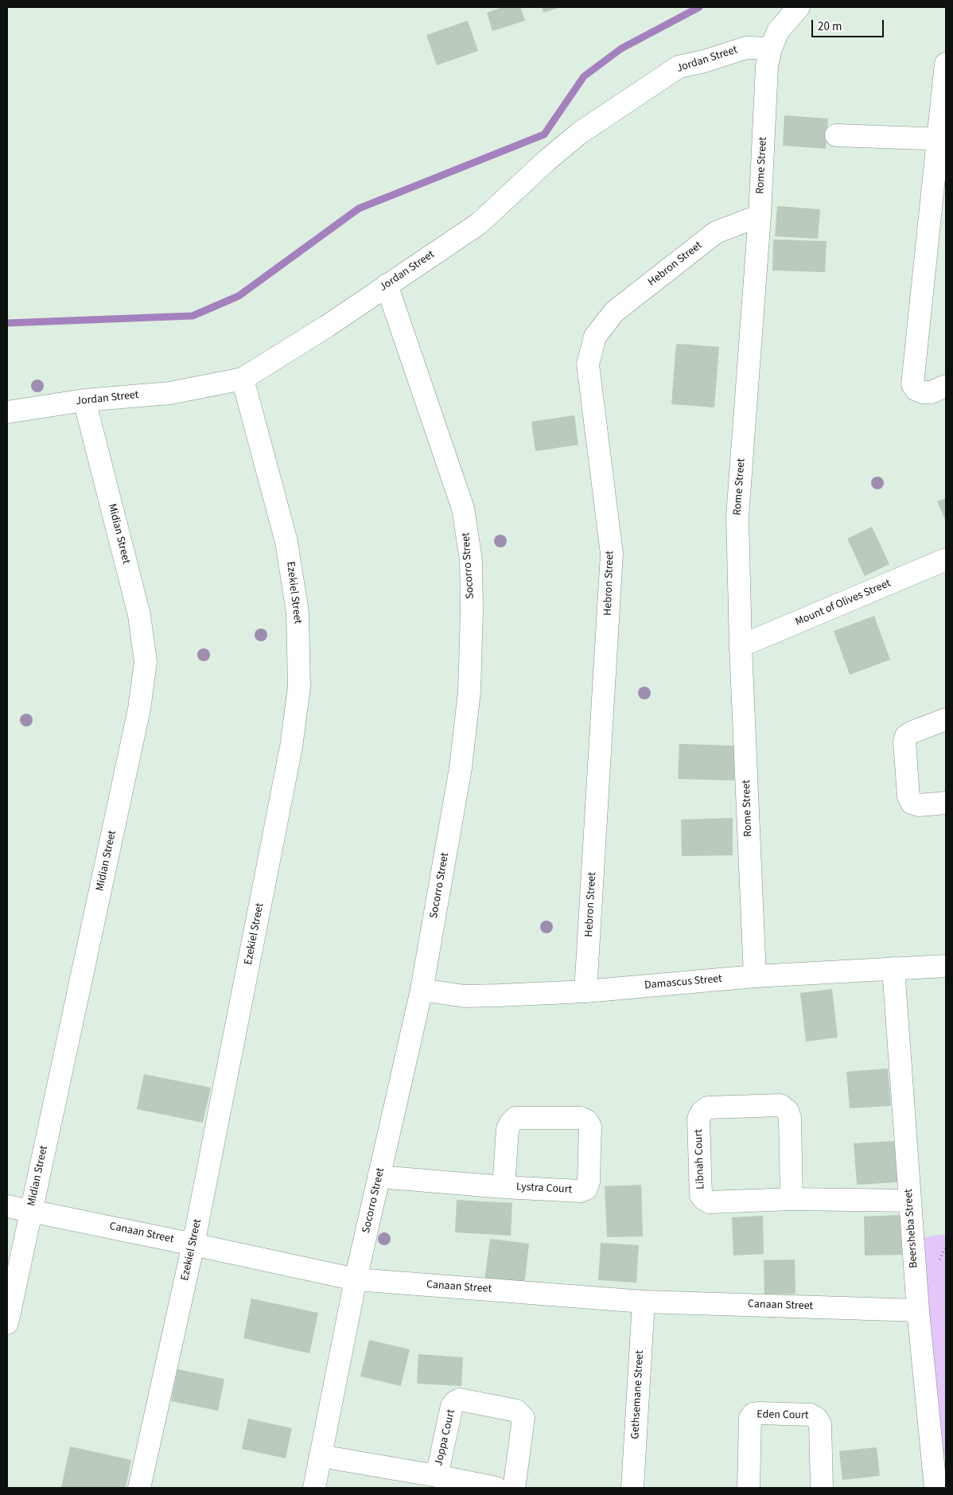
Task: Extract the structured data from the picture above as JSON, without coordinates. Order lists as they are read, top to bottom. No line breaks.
{"streets":{"street":["Jordan Street","Rome Street","Hebron Street","Midian Street","Socorro Street","Ezekiel Street","Mount of Olives Street","Damascus Street","Libnah Court","Lystra Court","Beersheba Street","Canaan Street","Gethsemane Street","Eden Court","Joppa Court"]},"crossings":[["Jordan Street","Rome Street"],["Jordan Street","Midian Street"],["Jordan Street","Socorro Street"],["Jordan Street","Ezekiel Street"],["Rome Street","Hebron Street"],["Rome Street","Mount of Olives Street"],["Rome Street","Damascus Street"],["Hebron Street","Damascus Street"],["Midian Street","Canaan Street"],["Socorro Street","Damascus Street"],["Socorro Street","Lystra Court"],["Socorro Street","Canaan Street"],["Socorro Street","Joppa Court"],["Ezekiel Street","Canaan Street"],["Damascus Street","Beersheba Street"],["Libnah Court","Beersheba Street"],["Beersheba Street","Canaan Street"],["Canaan Street","Gethsemane Street"]],"scale_bar":"20 m"}
